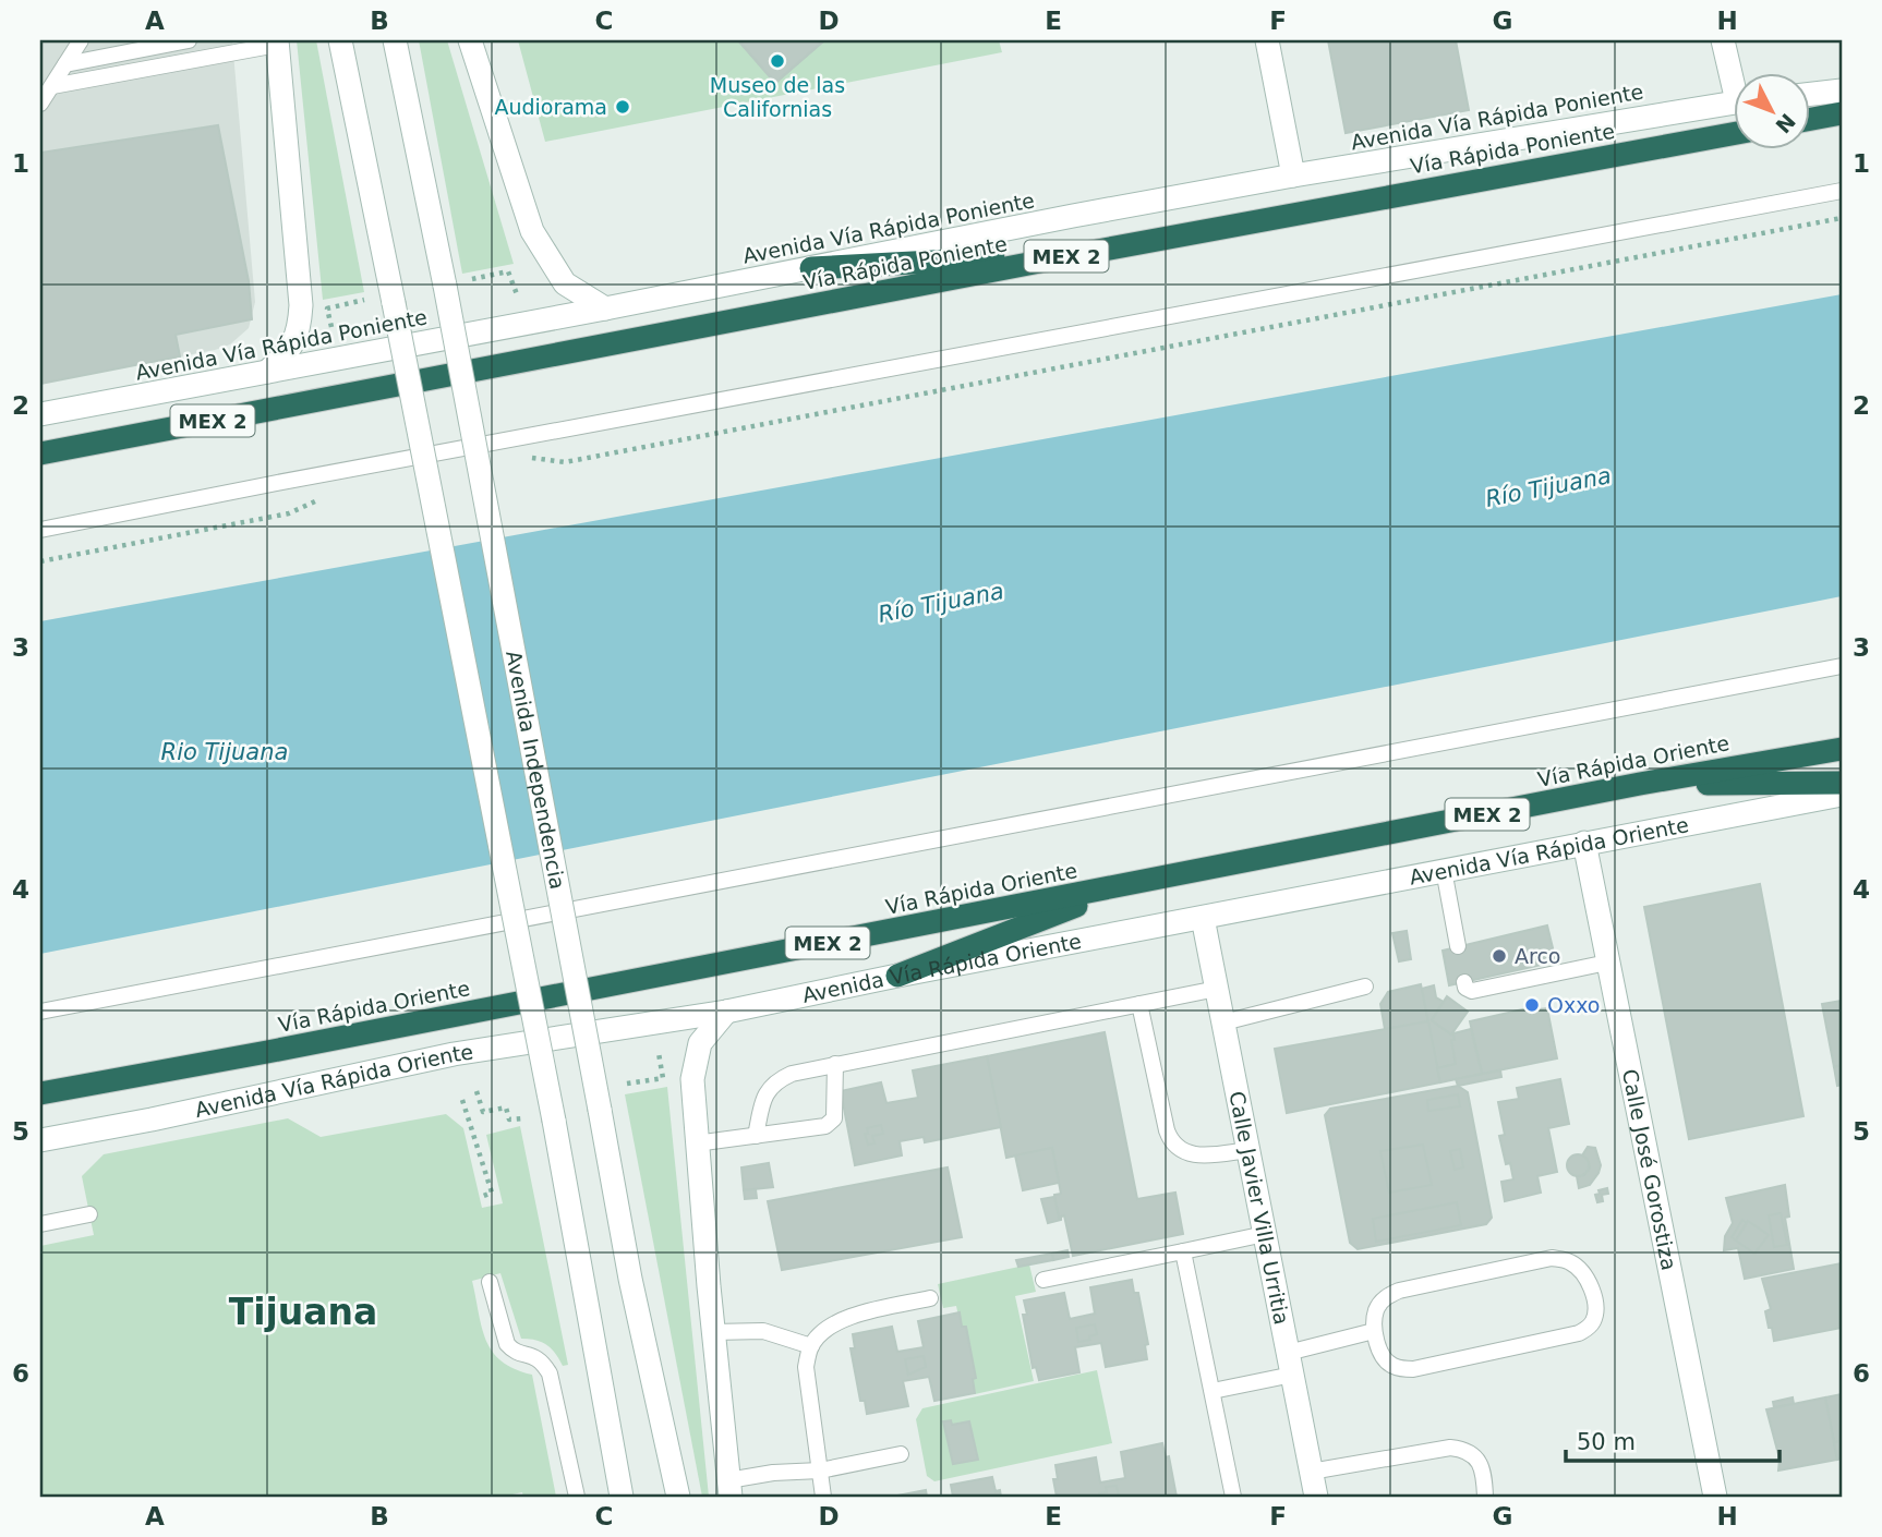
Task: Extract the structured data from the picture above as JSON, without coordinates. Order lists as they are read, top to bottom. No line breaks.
{"streets":{"highway":["Vía Rápida Poniente","MEX 2","Vía Rápida Oriente"],"main road":["Avenida Vía Rápida Poniente","Avenida Independencia","Avenida Vía Rápida Oriente","Calle José Gorostiza","Calle Javier Villa Urritia"]},"crossings":[["Avenida Vía Rápida Oriente","Calle José Gorostiza"],["Avenida Vía Rápida Oriente","Calle Javier Villa Urritia"]],"districts":["Tijuana"],"water":["Río Tijuana","Rio Tijuana"],"places":["Museo de las Californias","Audiorama","Arco","Oxxo"],"scale_bar":"50 m","north":"bottom right","grid":{"columns":["A","B","C","D","E","F","G","H"],"rows":["1","2","3","4","5","6"]}}
